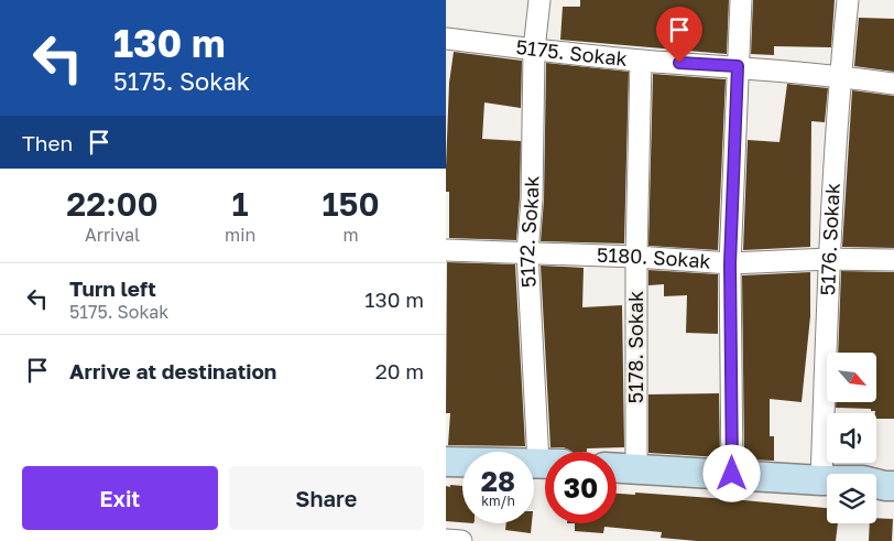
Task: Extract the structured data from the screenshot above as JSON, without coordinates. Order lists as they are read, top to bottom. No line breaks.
{"streets":{"street":["5175. Sokak","5172. Sokak","5176. Sokak","5180. Sokak","5178. Sokak"]},"crossings":[["5175. Sokak","5172. Sokak"],["5175. Sokak","5176. Sokak"],["5175. Sokak","5178. Sokak"],["5172. Sokak","5180. Sokak"],["5176. Sokak","5180. Sokak"],["5180. Sokak","5178. Sokak"]],"north":"bottom right","page":{"turn":["130 m","5175. Sokak"],"then":"Then","eta":["22:00","Arrival","1","min","150","m"],"list":[{"name":"Turn left","note":"5175. Sokak","value":"130 m"},{"name":"Arrive at destination","value":"20 m"}],"speed":"28 km/h","limit":"30","buttons":["Exit","Share"]}}
